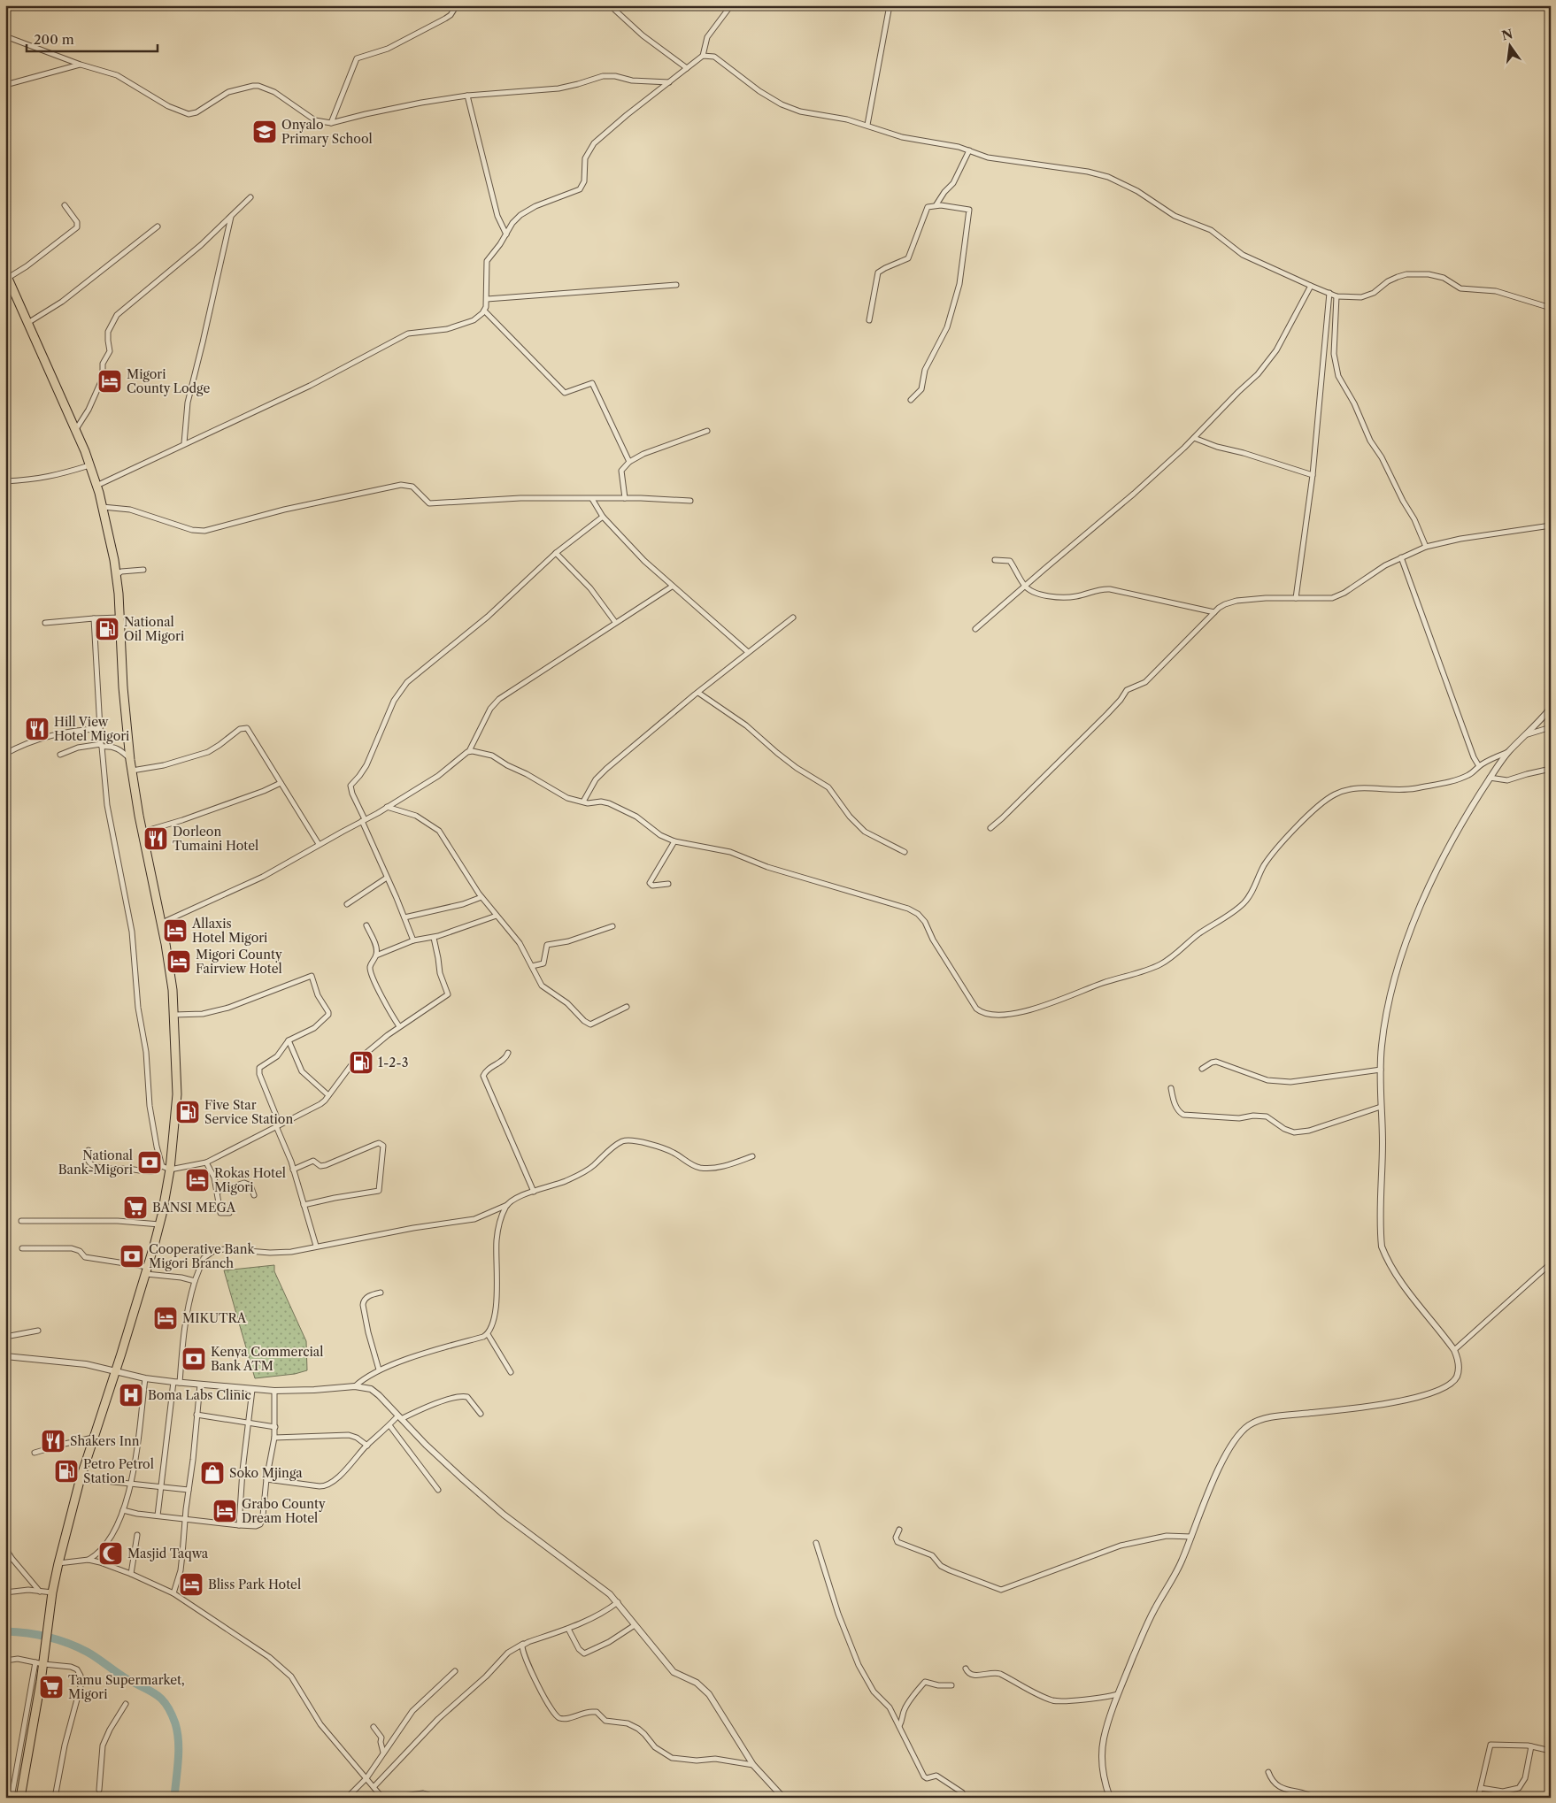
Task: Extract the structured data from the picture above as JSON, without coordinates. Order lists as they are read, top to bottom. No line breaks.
{"places":{"school or university":["Onyalo Primary School"],"hotel":["Migori County Lodge","Allaxis Hotel Migori","Migori County Fairview Hotel","Rokas Hotel Migori","MIKUTRA","Grabo County Dream Hotel","Bliss Park Hotel"],"fuel station":["National Oil Migori","1-2-3","Five Star Service Station","Petro Petrol Station"],"restaurant":["Hill View Hotel Migori","Dorleon Tumaini Hotel","Shakers Inn"],"bank":["National Bank-Migori","Cooperative Bank Migori Branch","Kenya Commercial Bank ATM"],"supermarket":["BANSI MEGA","Tamu Supermarket, Migori"],"hospital":["Boma Labs Clinic"],"shop":["Soko Mjinga"],"mosque":["Masjid Taqwa"]},"scale_bar":"200 m","north":"top"}
